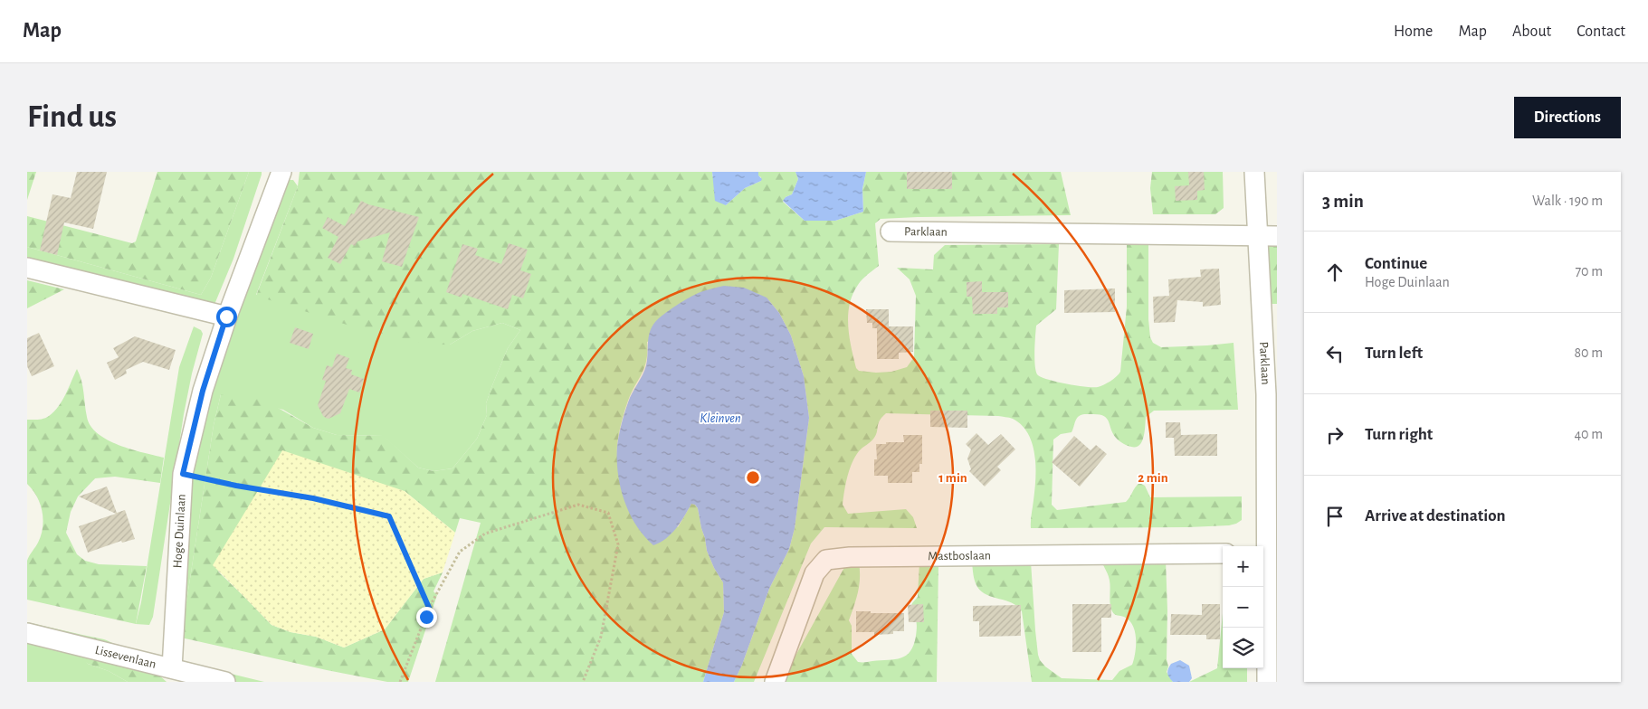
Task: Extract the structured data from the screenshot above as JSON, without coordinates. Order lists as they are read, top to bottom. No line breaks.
{"streets":{"street":["Parklaan","Hoge Duinlaan","Mastboslaan","Lissevenlaan"]},"crossings":[["Hoge Duinlaan","Lissevenlaan"]],"water":["Kleinven"],"page":{"header":"Map","nav":["Home","Map","About","Contact"],"buttons":"Directions","title":"Find us","heading":["3 min","Walk · 190 m"],"list":[["Continue","Hoge Duinlaan","70 m"],["Turn left","80 m"],["Turn right","40 m"],"Arrive at destination"],"map_buttons":["+","−"]},"rings":["1 min","2 min"]}
